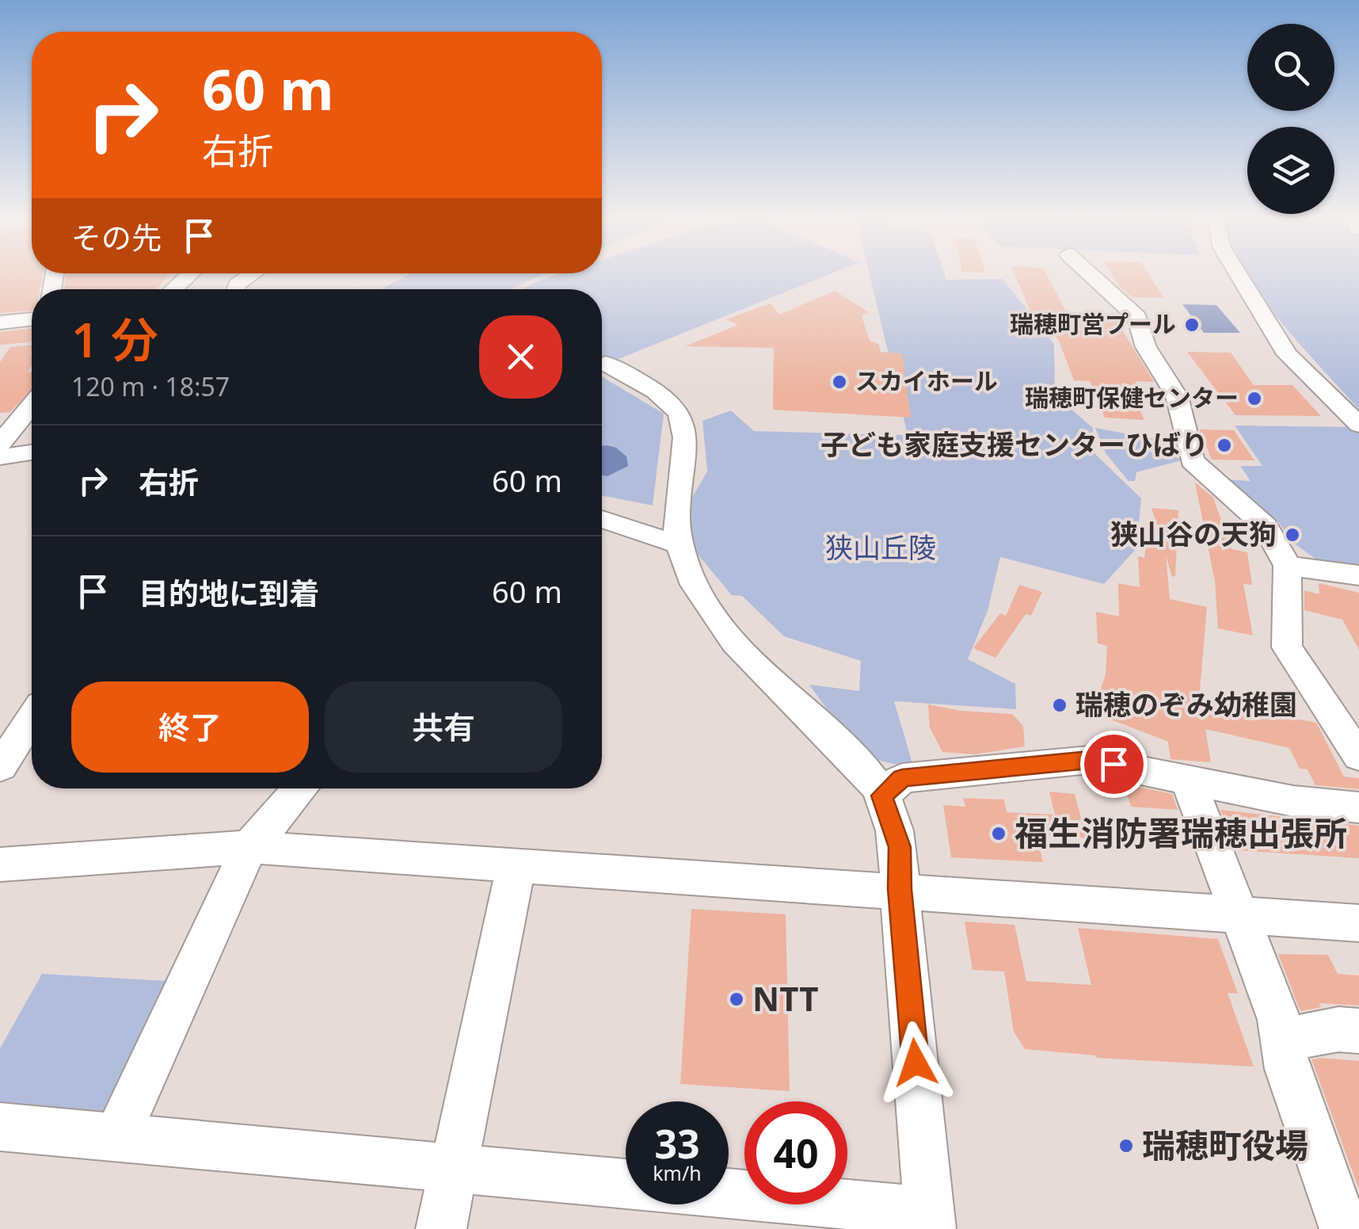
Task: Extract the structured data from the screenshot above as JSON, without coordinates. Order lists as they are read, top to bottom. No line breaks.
{"parks":["狭山丘陵"],"places":["瑞穂町営プール","スカイホール","瑞穂町保健センター","子ども家庭支援センターひばり","狭山谷の天狗","瑞穂のぞみ幼稚園","福生消防署瑞穂出張所","NTT","瑞穂町役場"],"page":{"turn":["60 m","右折"],"then":"その先","heading":["1 分","120 m · 18:57"],"list":[{"name":"右折","value":"60 m"},{"name":"目的地に到着","value":"60 m"}],"buttons":["終了","共有"],"speed":"33 km/h","limit":"40"}}
